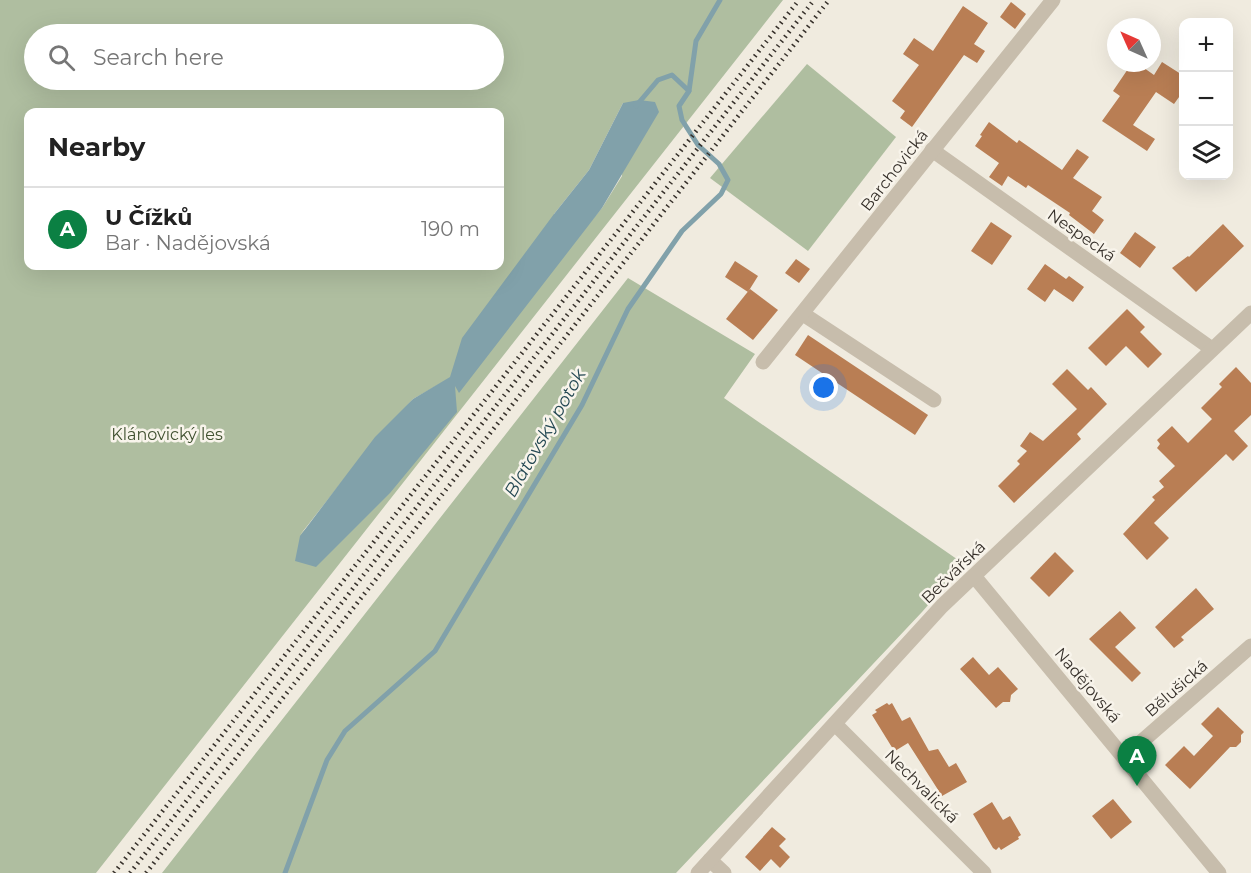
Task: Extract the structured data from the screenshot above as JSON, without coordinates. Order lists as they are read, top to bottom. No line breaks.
{"streets":{"street":["Barchovická","Nespecká","Bečvářská","Nadějovská","Bělušická","Nechvalická"]},"crossings":[["Barchovická","Nespecká"],["Nespecká","Bečvářská"],["Bečvářská","Nadějovská"],["Bečvářská","Nechvalická"],["Nadějovská","Bělušická"]],"water":["Blatovský potok"],"parks":["Klánovický les"],"north":"top left","page":{"map_buttons":["+","−"],"search":"Search here","heading":"Nearby","list":[{"mark":"A","name":"U Čížků","note":"Bar · Nadějovská","value":"190 m"}],"pins":"A"}}
